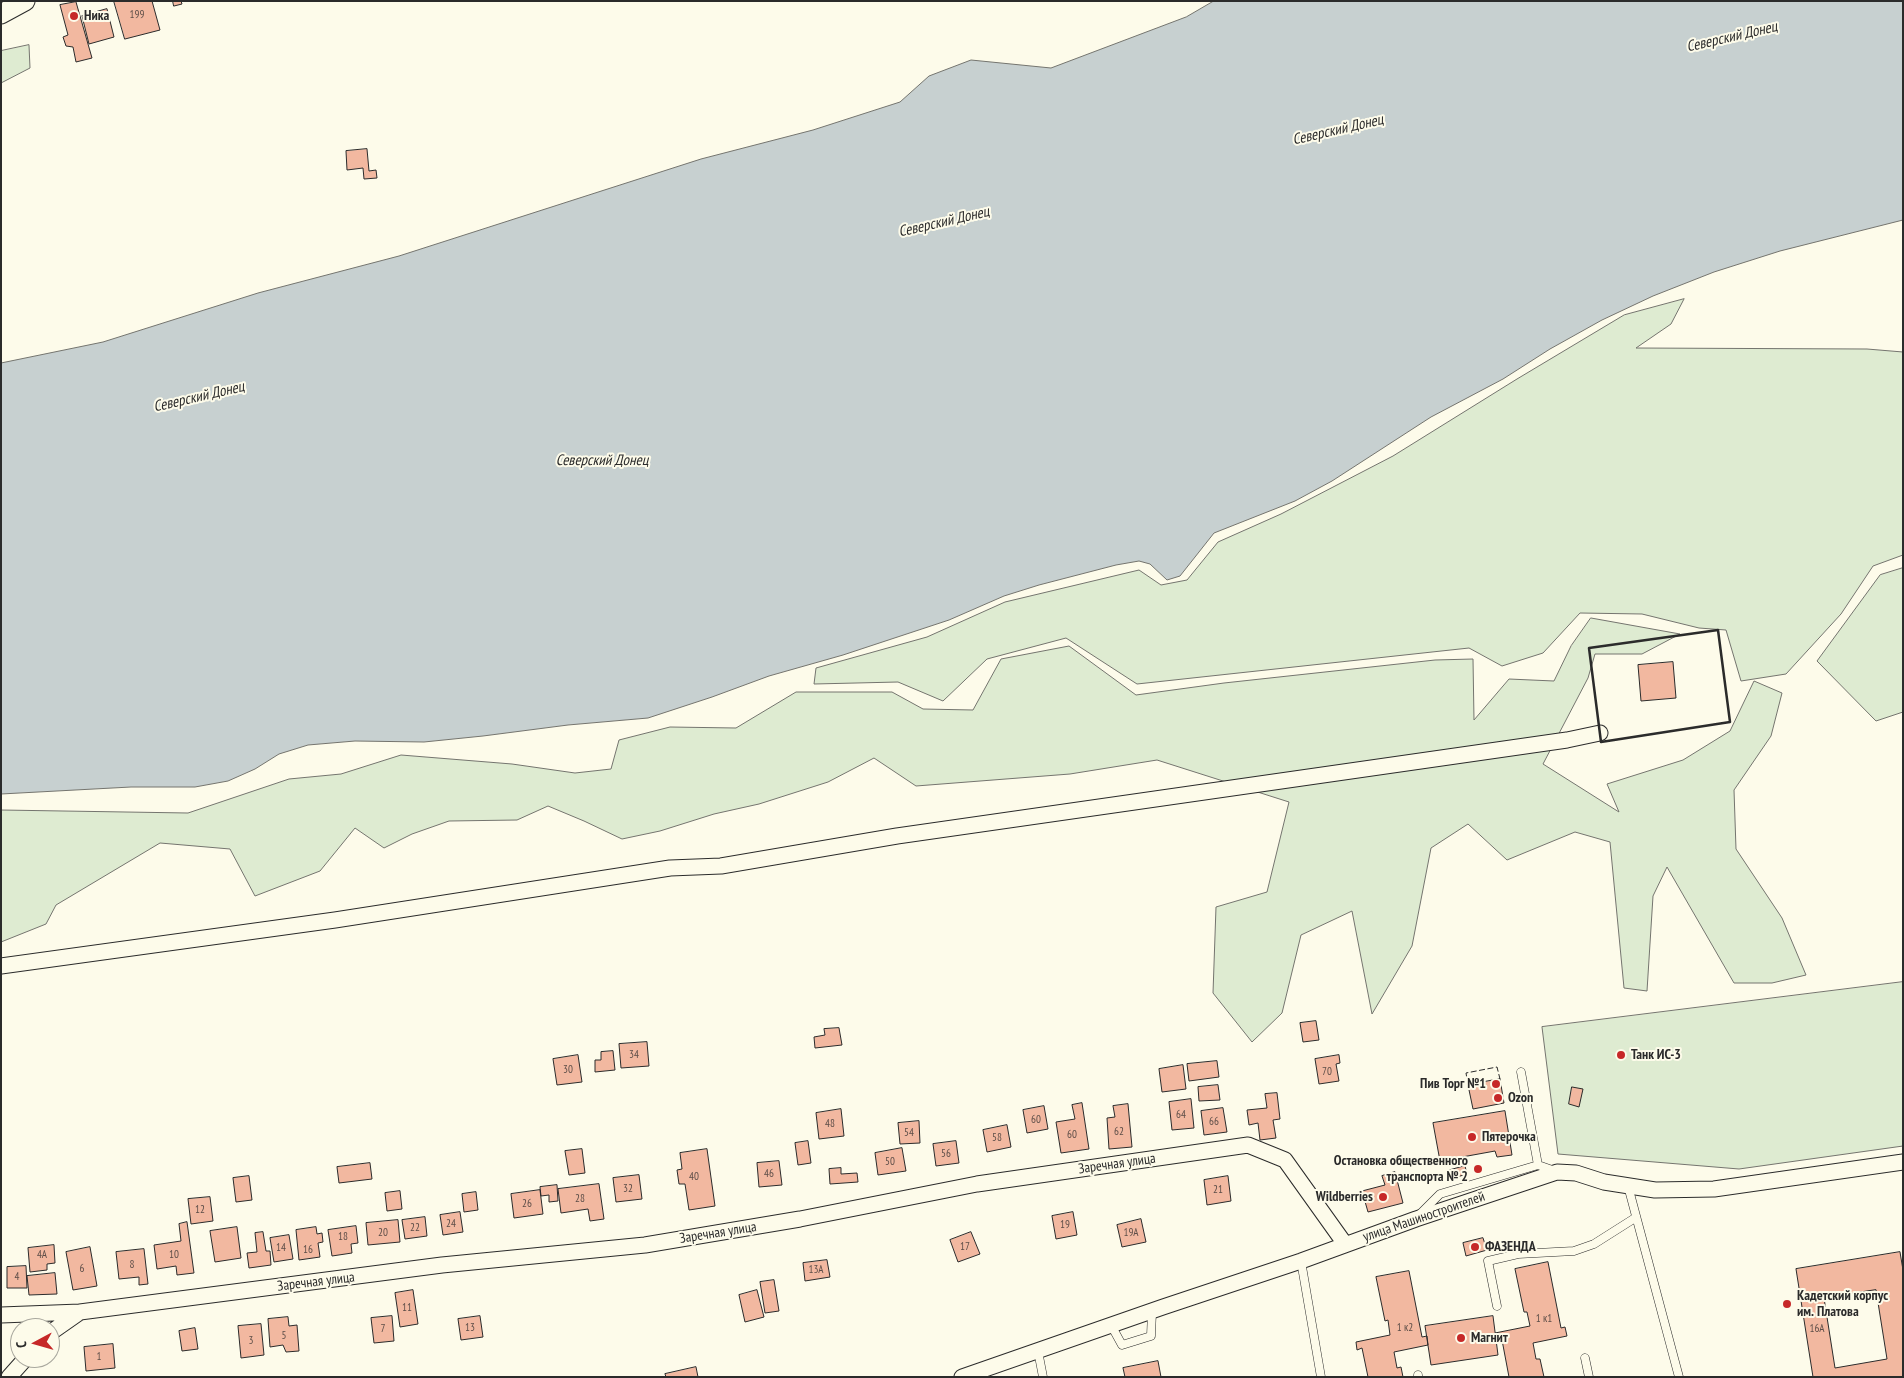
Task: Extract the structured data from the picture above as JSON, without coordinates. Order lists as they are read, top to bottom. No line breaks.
{"streets":{"street":["Заречная улица","улица Машиностроителей"]},"crossings":[["Заречная улица","улица Машиностроителей"]],"water":["Северский Донец"],"places":["Ника","Танк ИС-3","Пив Торг №1","Ozon","Пятерочка","Остановка общественного транспорта № 2","Wildberries","ФАЗЕНДА","Кадетский корпус им. Платова","Магнит"],"house_numbers":["199","34","30","70","64","60","66","48","62","54","60","58","56","50","46","40","32","21","28","26","12","24","19","22","20","19А","18","17","14","16","4А","10","8","6","13А","4","11","1 к1","13","1 к2","7","16А","5","3","1"],"north":"left"}
